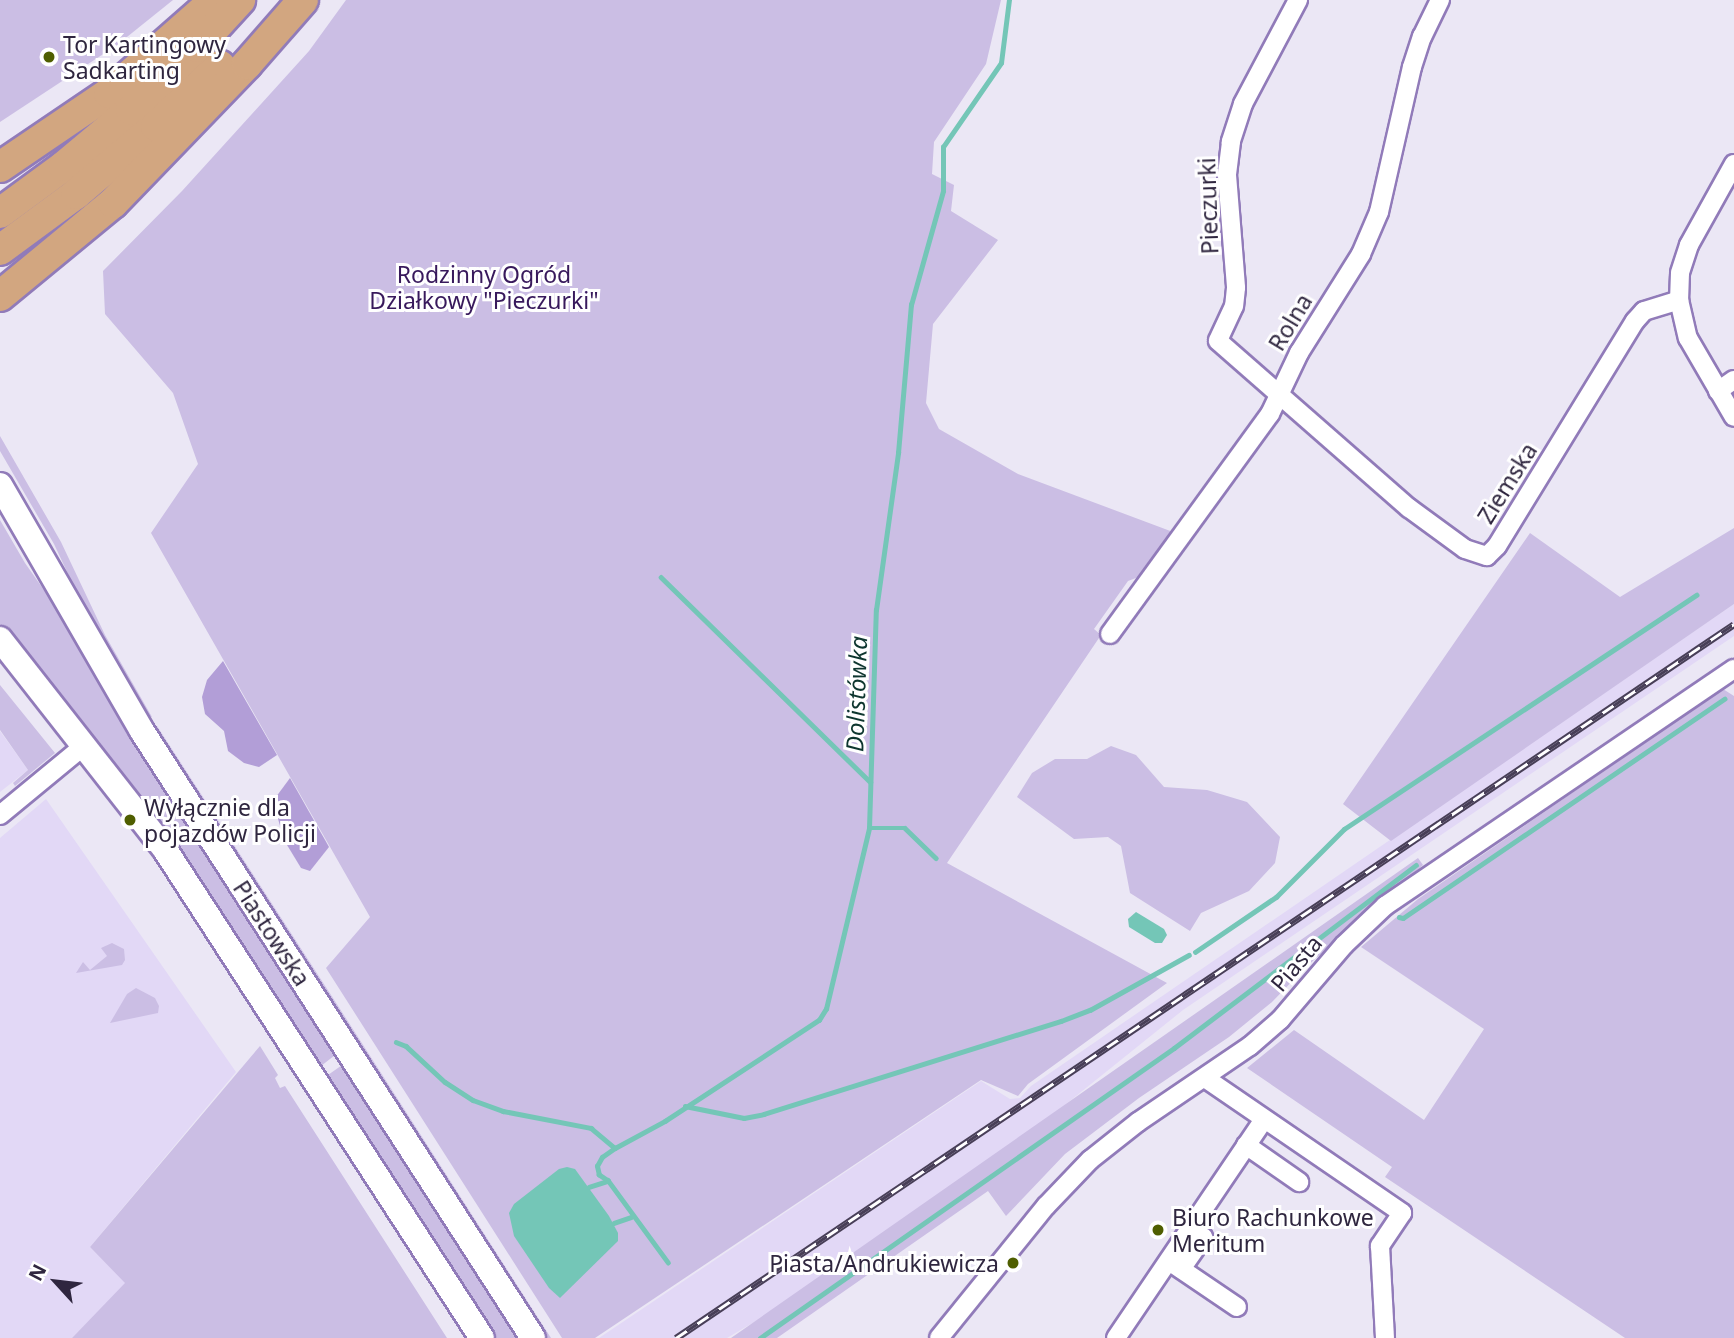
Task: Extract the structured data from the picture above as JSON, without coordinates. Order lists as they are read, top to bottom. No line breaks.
{"streets":{"main road":["Piastowska"],"street":["Pieczurki","Rolna","Ziemska","Piasta"]},"crossings":[["Pieczurki","Rolna"],["Pieczurki","Ziemska"],["Rolna","Ziemska"]],"water":["Dolistówka"],"parks":["Rodzinny Ogród Działkowy \"Pieczurki\""],"places":["Tor Kartingowy Sadkarting","Wyłącznie dla pojazdów Policji","Biuro Rachunkowe Meritum","Piasta/Andrukiewicza"],"north":"top left"}
